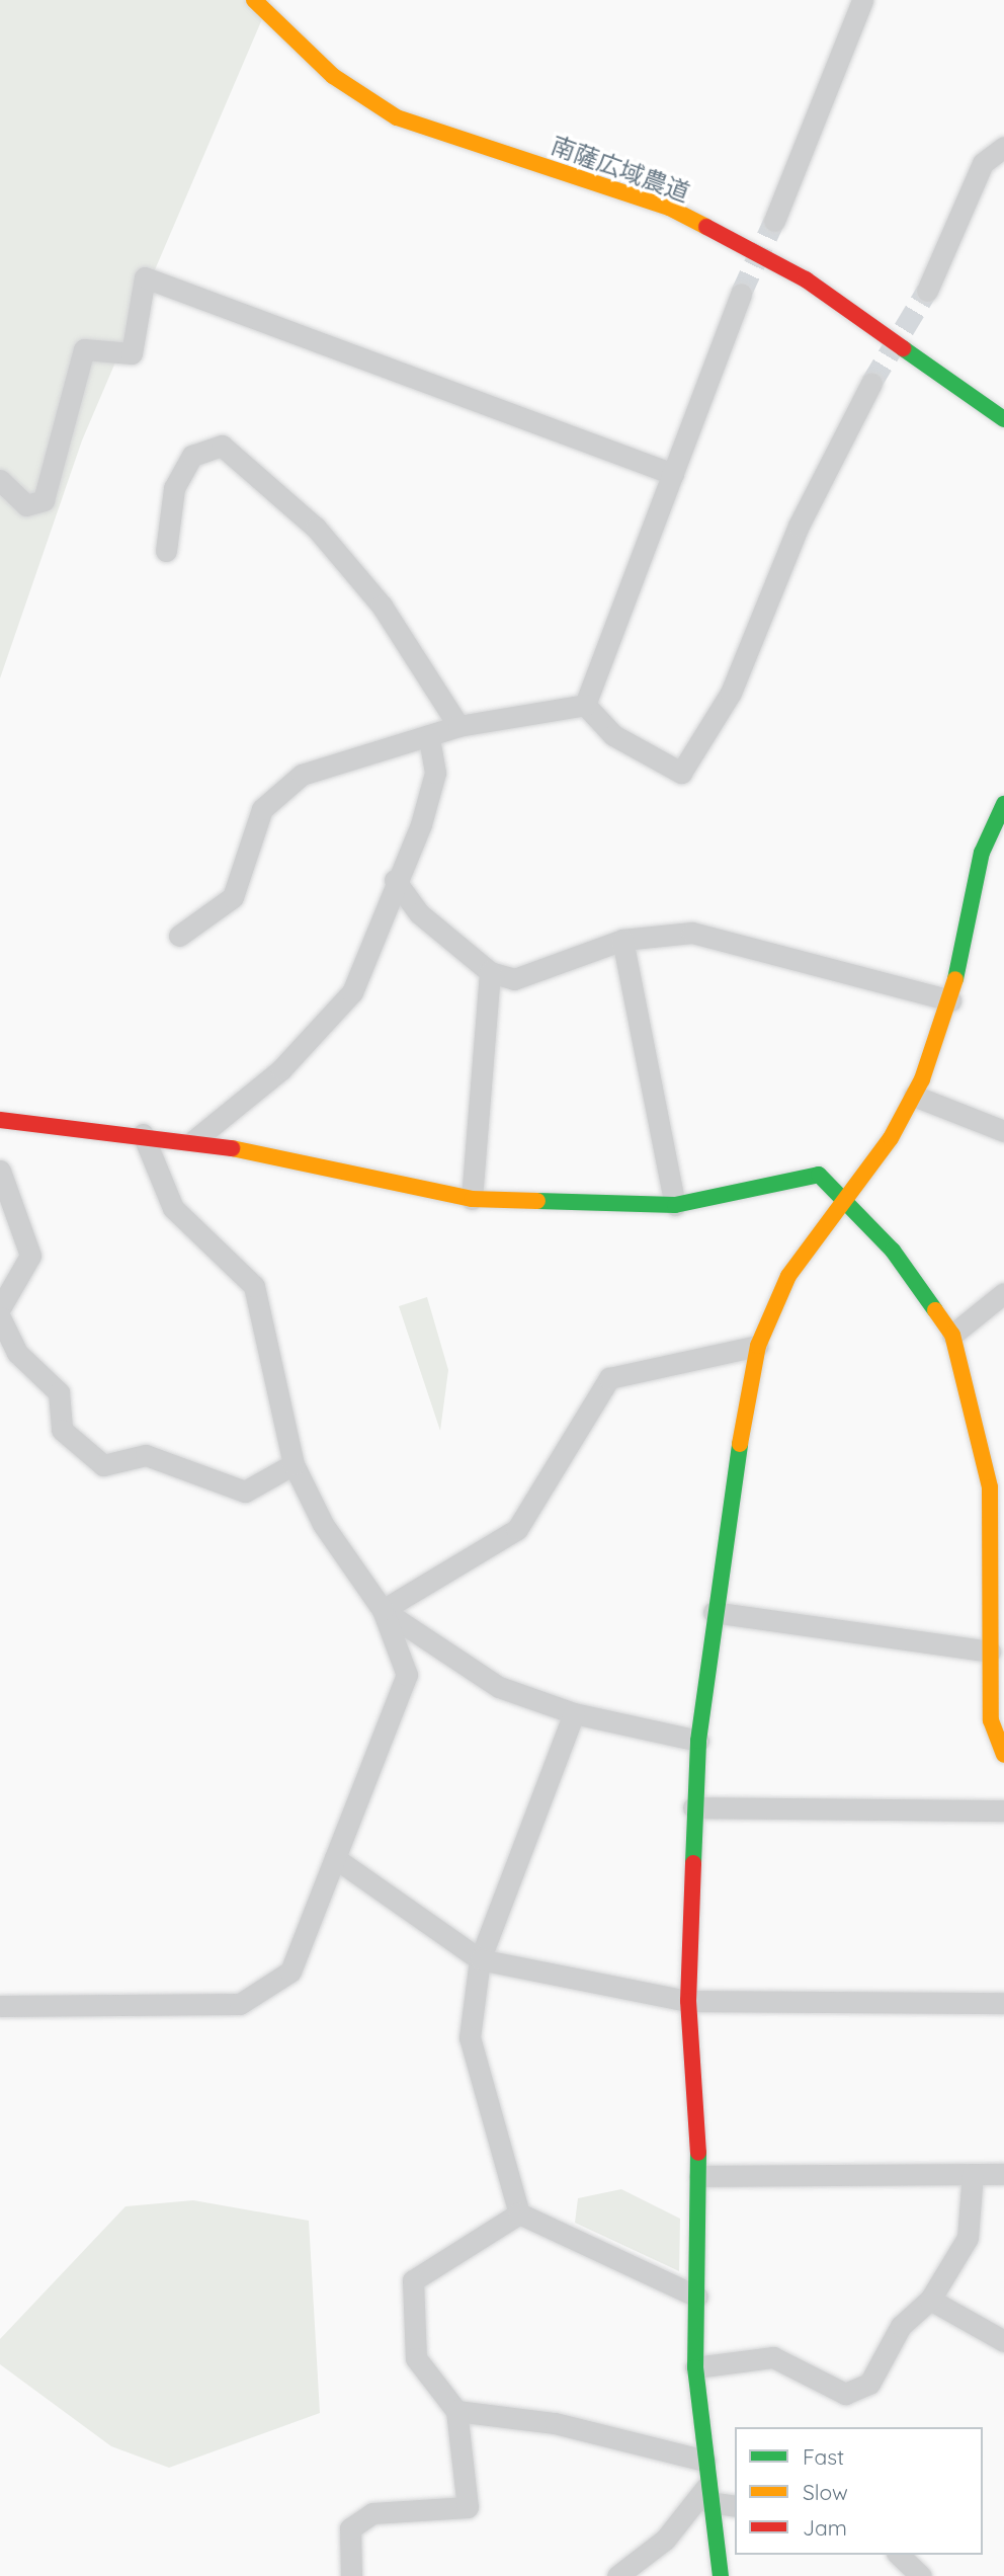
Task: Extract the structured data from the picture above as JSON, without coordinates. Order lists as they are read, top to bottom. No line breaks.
{"streets":{"street":["南薩広域農道"]},"legend":["Fast","Slow","Jam"]}
